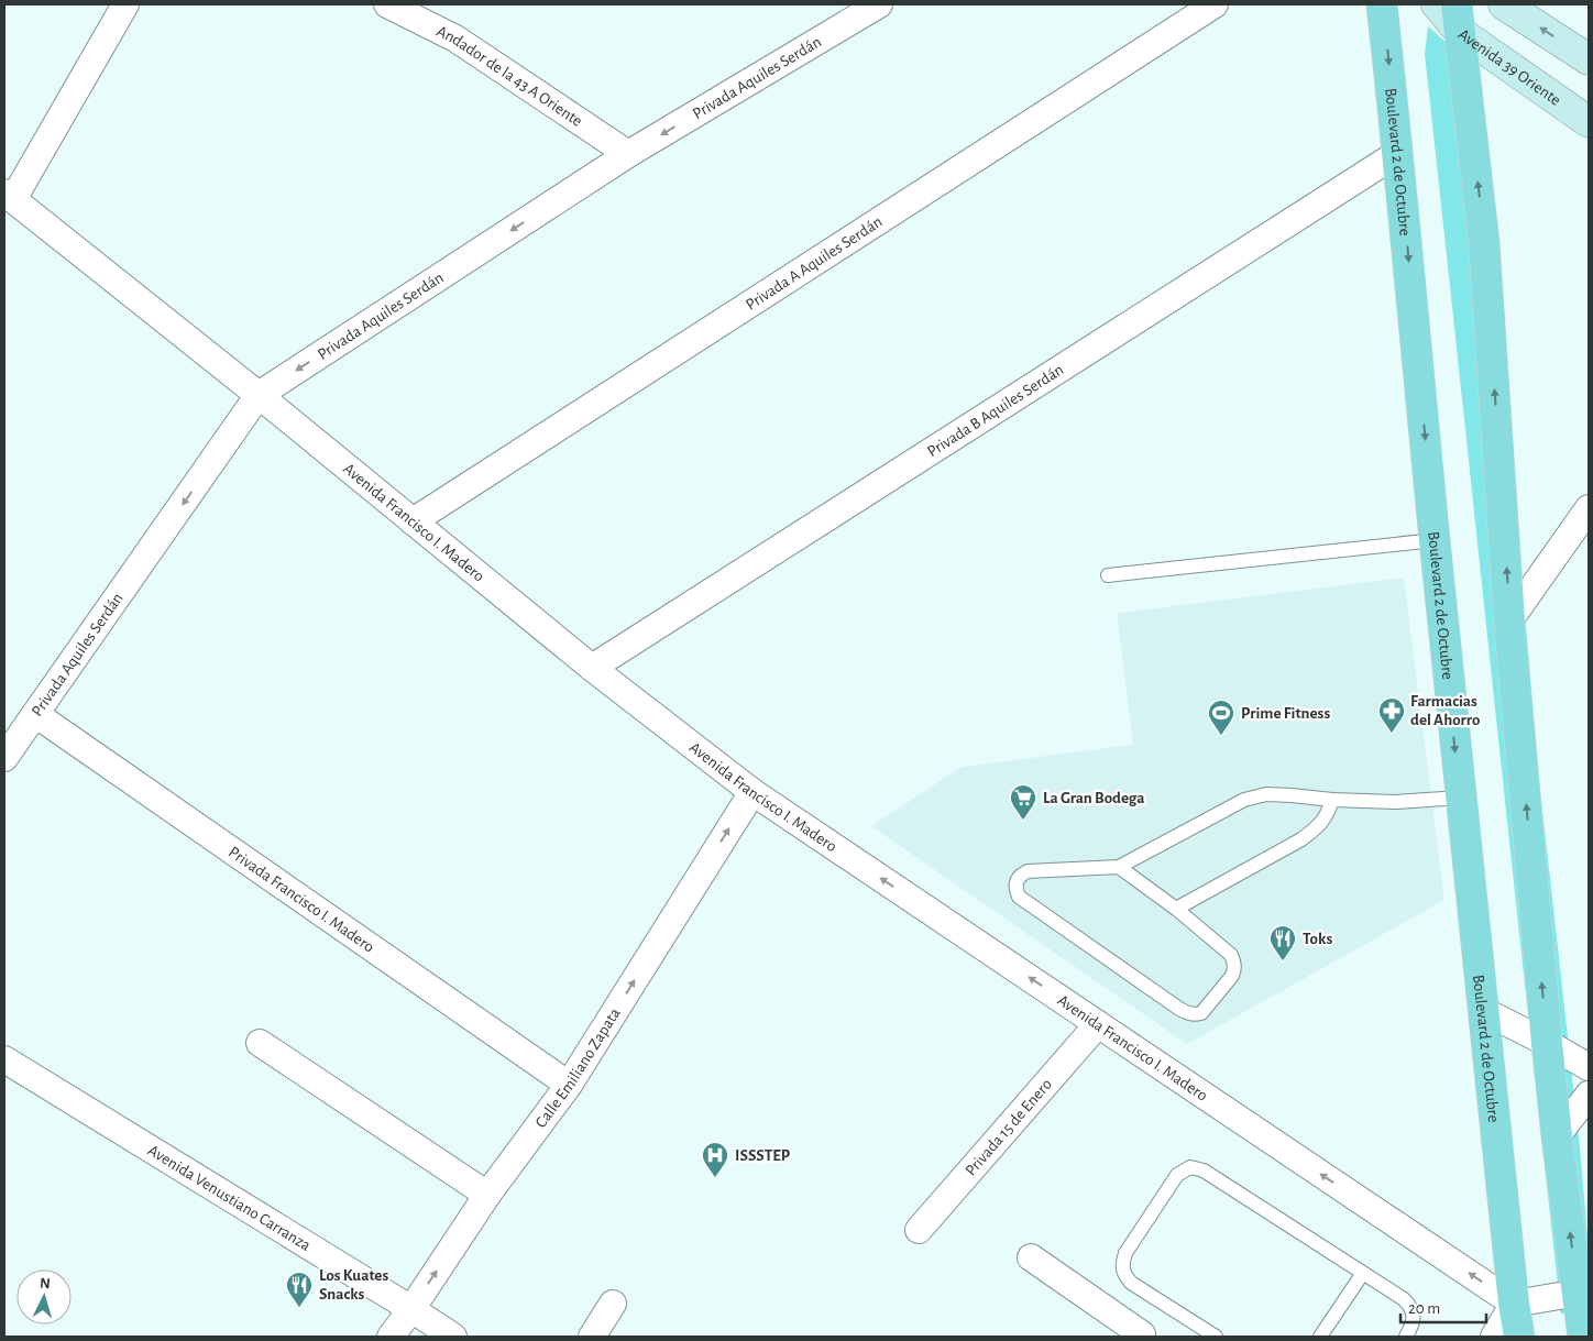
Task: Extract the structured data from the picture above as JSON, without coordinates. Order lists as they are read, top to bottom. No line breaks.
{"streets":{"main road":["Avenida 39 Oriente","Boulevard 2 de Octubre"],"street":["Andador de la 43 A Oriente","Privada Aquiles Serdán","Privada A Aquiles Serdán","Privada B Aquiles Serdán","Avenida Francisco I. Madero","Privada Francisco I. Madero","Calle Emiliano Zapata","Privada 15 de Enero","Avenida Venustiano Carranza"]},"crossings":[["Andador de la 43 A Oriente","Privada Aquiles Serdán"],["Privada Aquiles Serdán","Avenida Francisco I. Madero"],["Privada Aquiles Serdán","Privada Francisco I. Madero"],["Boulevard 2 de Octubre","Privada B Aquiles Serdán"],["Boulevard 2 de Octubre","Avenida Francisco I. Madero"],["Privada A Aquiles Serdán","Avenida Francisco I. Madero"],["Privada B Aquiles Serdán","Avenida Francisco I. Madero"],["Avenida Francisco I. Madero","Calle Emiliano Zapata"],["Avenida Francisco I. Madero","Privada 15 de Enero"],["Privada Francisco I. Madero","Calle Emiliano Zapata"],["Calle Emiliano Zapata","Avenida Venustiano Carranza"]],"one_way":["Privada Aquiles Serdán","Avenida Francisco I. Madero","Calle Emiliano Zapata"],"places":{"pharmacy":["Farmacias del Ahorro"],"sports":["Prime Fitness"],"supermarket":["La Gran Bodega"],"restaurant":["Toks","Los Kuates Snacks"],"hospital":["ISSSTEP"]},"scale_bar":"20 m","north":"top"}
